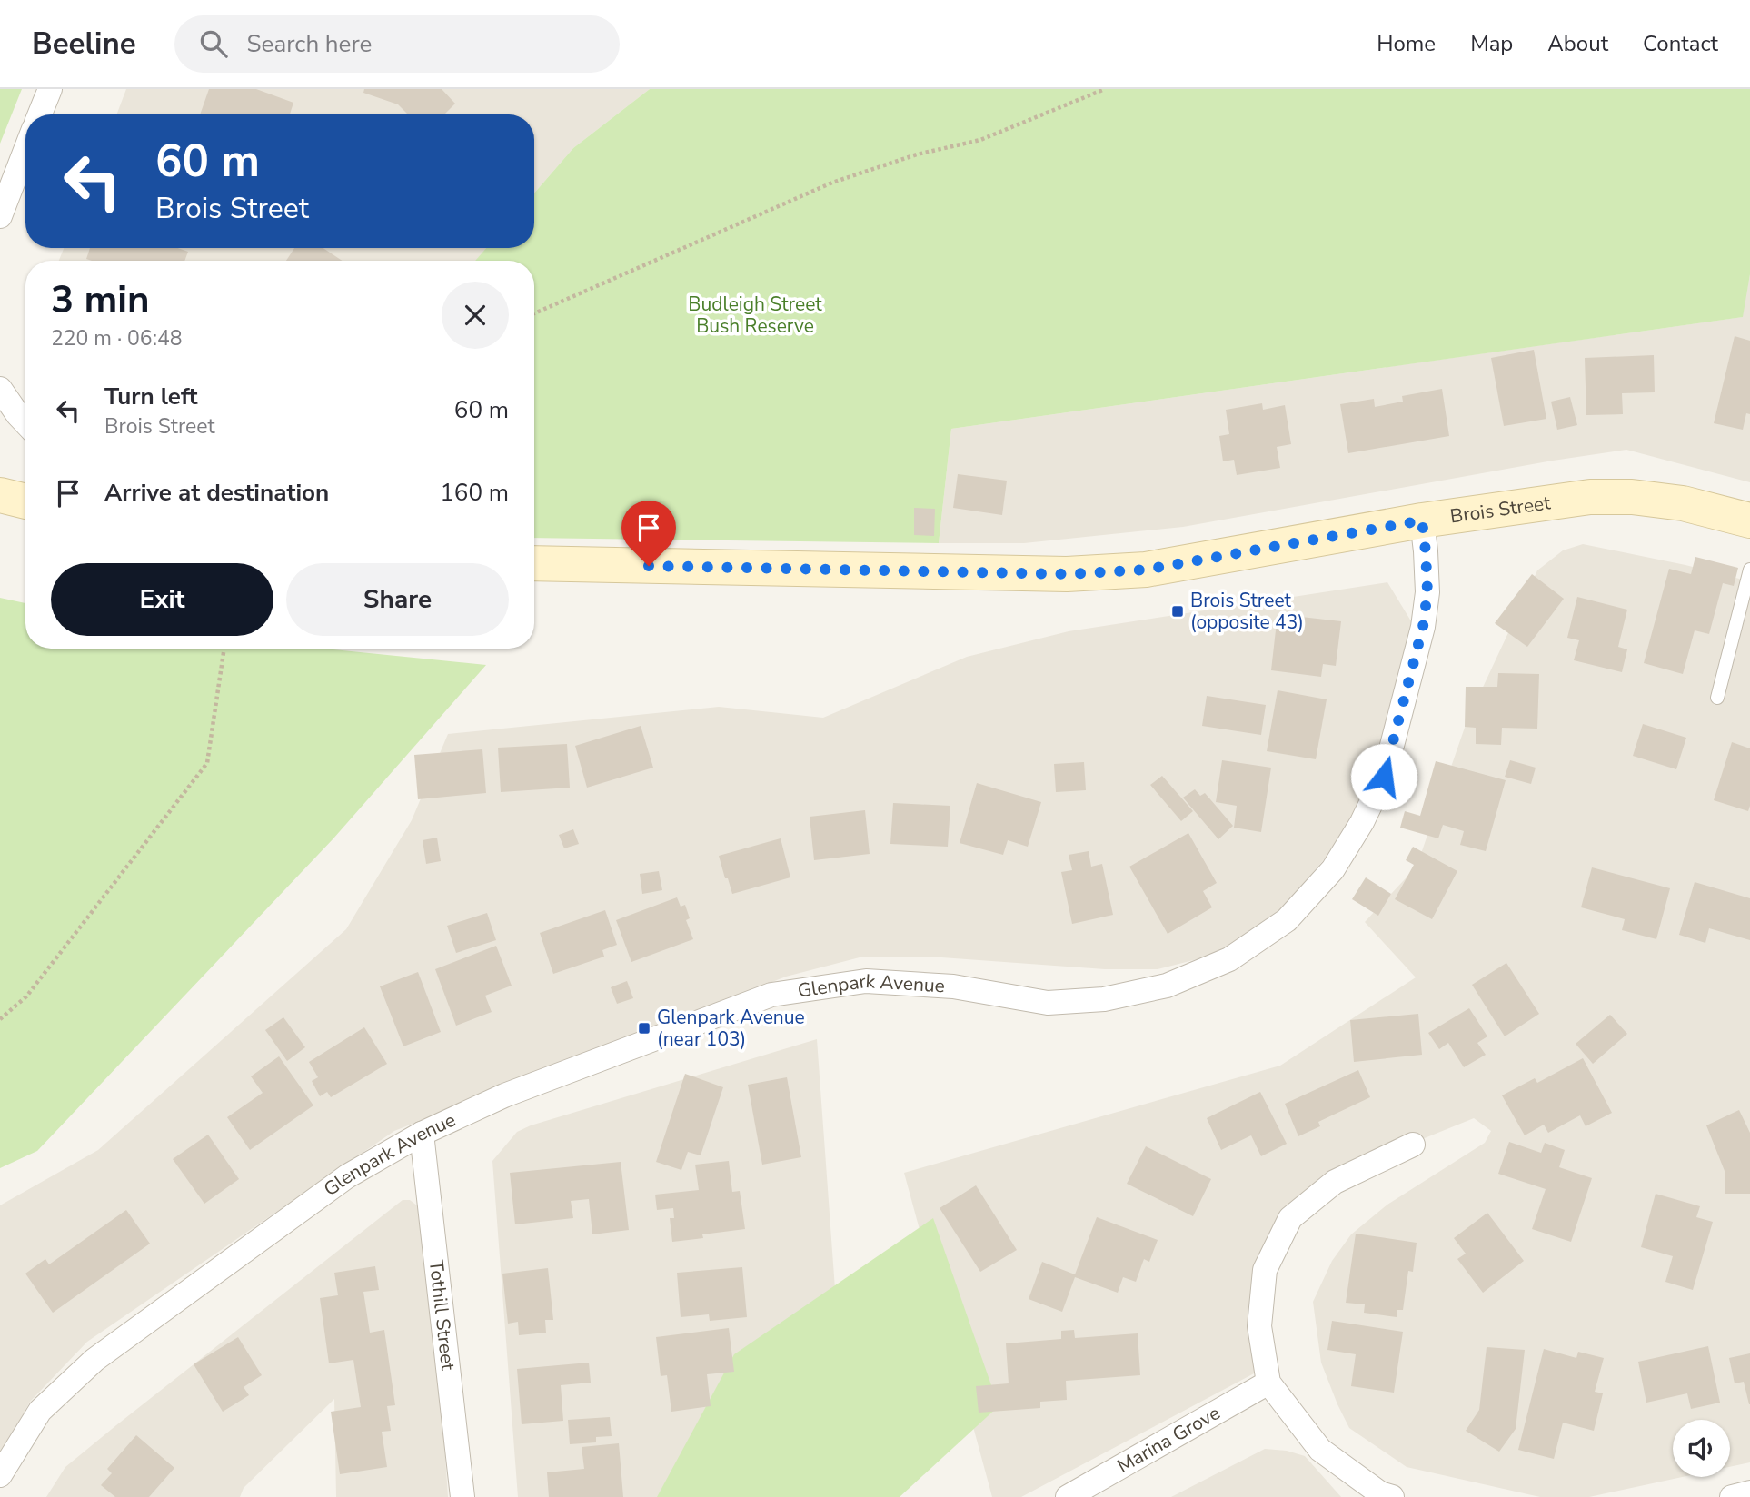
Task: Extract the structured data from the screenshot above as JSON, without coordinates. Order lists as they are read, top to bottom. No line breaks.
{"streets":{"main road":["Brois Street"],"street":["Glenpark Avenue","Tothill Street","Marina Grove"]},"crossings":[["Brois Street","Glenpark Avenue"],["Glenpark Avenue","Tothill Street"]],"parks":["Budleigh Street Bush Reserve"],"places":{"transit":["Brois Street (opposite 43)","Glenpark Avenue (near 103)"]},"page":{"header":"Beeline","search":"Search here","nav":["Home","Map","About","Contact"],"turn":["60 m","Brois Street"],"heading":["3 min","220 m · 06:48"],"list":[{"name":"Turn left","note":"Brois Street","value":"60 m"},{"name":"Arrive at destination","value":"160 m"}],"buttons":["Exit","Share"]}}
